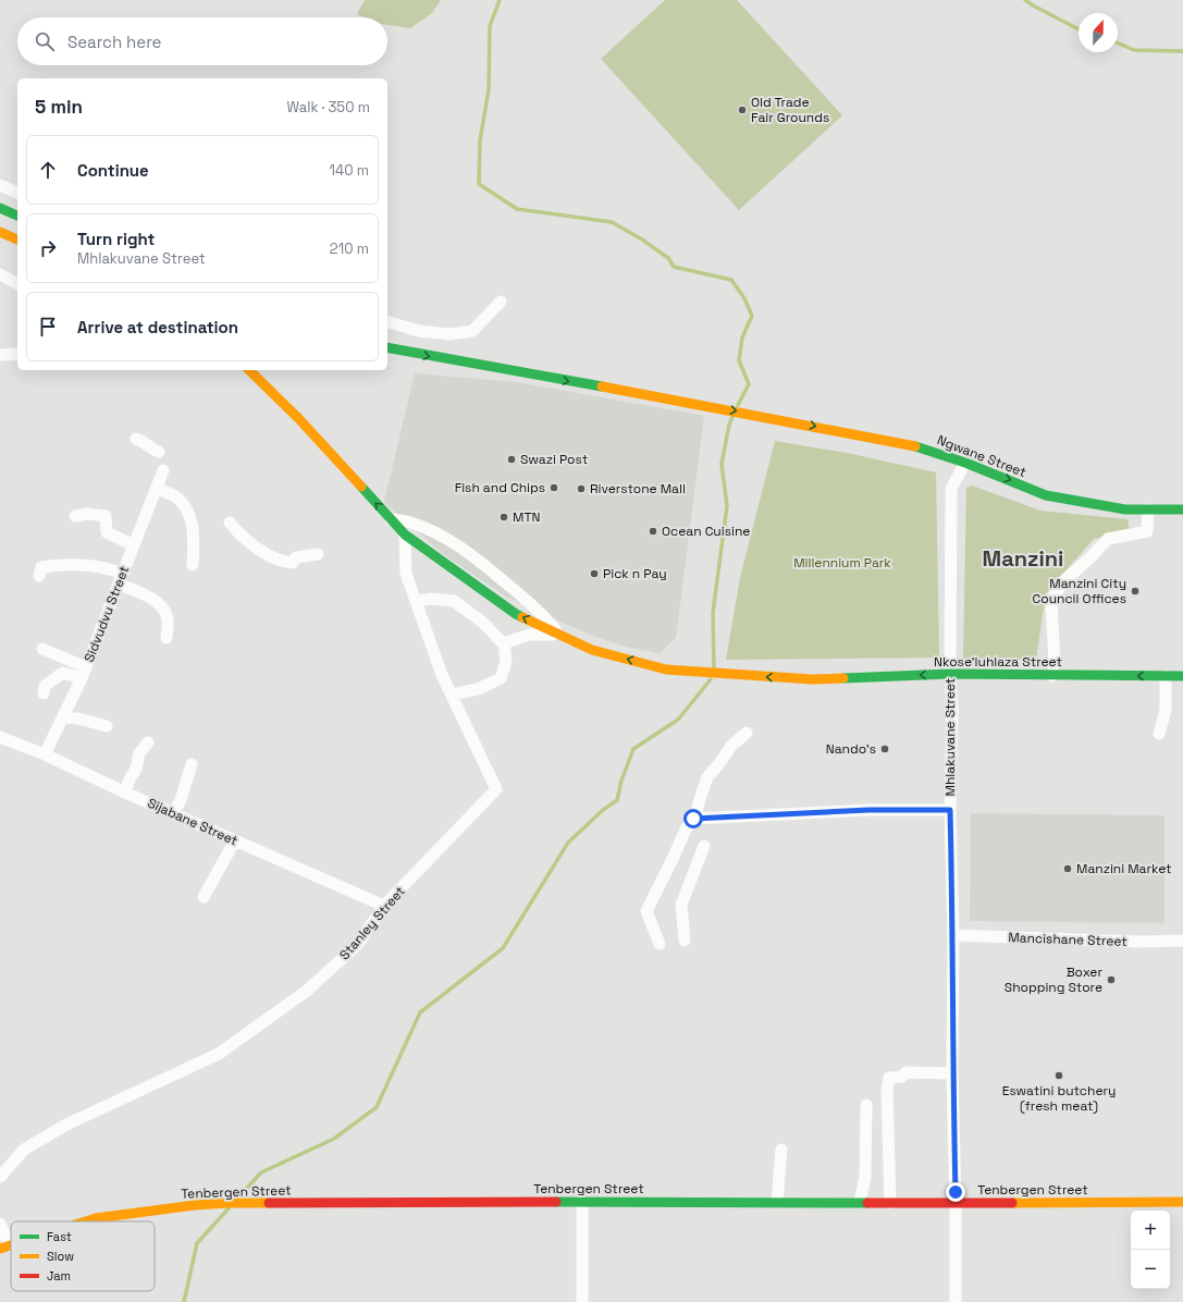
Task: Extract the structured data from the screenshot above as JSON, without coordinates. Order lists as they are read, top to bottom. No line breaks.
{"streets":{"main road":["Ngwane Street","Nkose'luhlaza Street","Tenbergen Street"],"street":["Sidvudvu Street","Mhlakuvane Street","Sijabane Street","Stanley Street","Mancishane Street"]},"crossings":[["Ngwane Street","Mhlakuvane Street"],["Sidvudvu Street","Sijabane Street"],["Nkose'luhlaza Street","Mhlakuvane Street"],["Nkose'luhlaza Street","Stanley Street"],["Mhlakuvane Street","Mancishane Street"],["Mhlakuvane Street","Tenbergen Street"],["Sijabane Street","Stanley Street"]],"one_way":["Ngwane Street","Nkose'luhlaza Street"],"districts":["Manzini"],"parks":["Millennium Park"],"places":["Old Trade Fair Grounds","Swazi Post","Fish and Chips","Riverstone Mall","MTN","Ocean Cuisine","Pick n Pay","Manzini City Council Offices","Nando's","Manzini Market","Boxer Shopping Store","Eswatini butchery (fresh meat)"],"legend":["Fast","Slow","Jam"],"north":"top","page":{"search":"Search here","heading":["5 min","Walk · 350 m"],"list":[["Continue","140 m"],["Turn right","Mhlakuvane Street","210 m"],"Arrive at destination"],"map_buttons":["+","−"]}}
